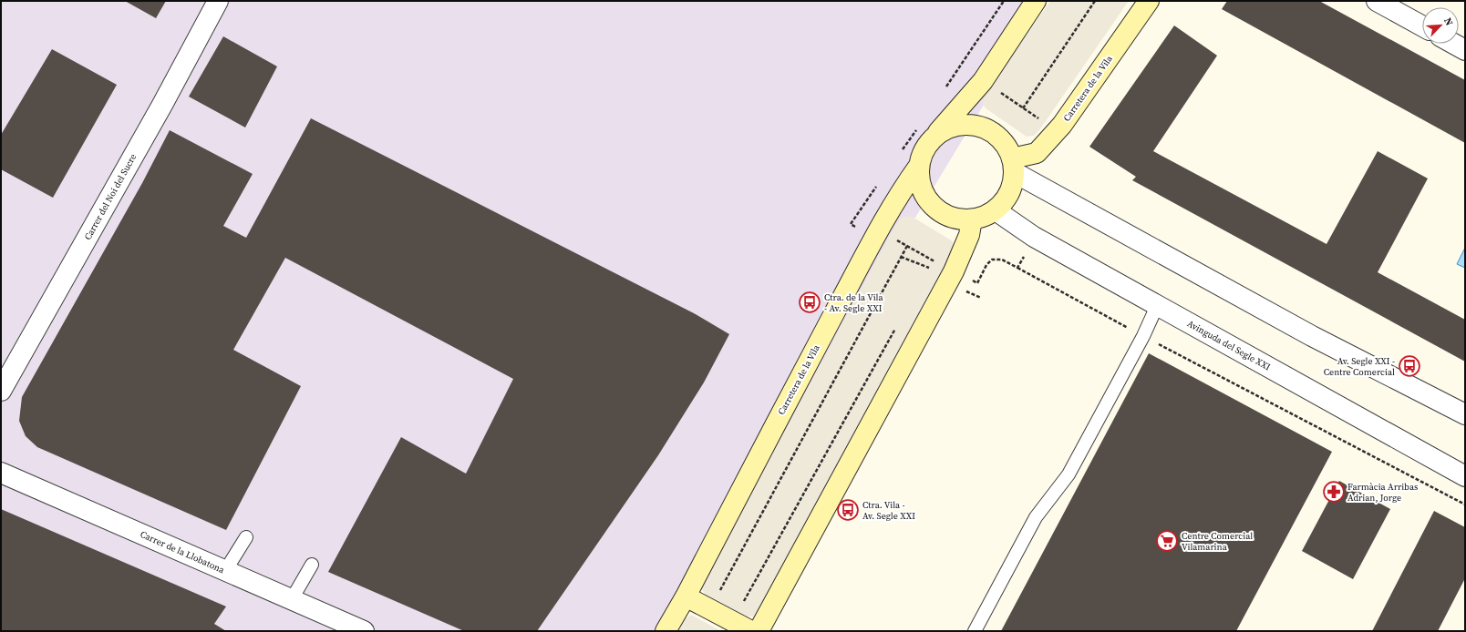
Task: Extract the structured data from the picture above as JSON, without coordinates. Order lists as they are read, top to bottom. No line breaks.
{"streets":{"street":["Carretera de la Vila","Carrer del Noi del Sucre","Avinguda del Segle XXI","Carrer de la Llobatona"]},"crossings":[["Carretera de la Vila","Avinguda del Segle XXI"]],"places":{"bus stop":["Ctra. de la Vila - Av. Segle XXI","Av. Segle XXI - Centre Comercial","Ctra. Vila - Av. Segle XXI"],"pharmacy":["Farmàcia Arribas Adrian, Jorge"],"supermarket":["Centre Comercial Vilamarina"]},"north":"top right"}
